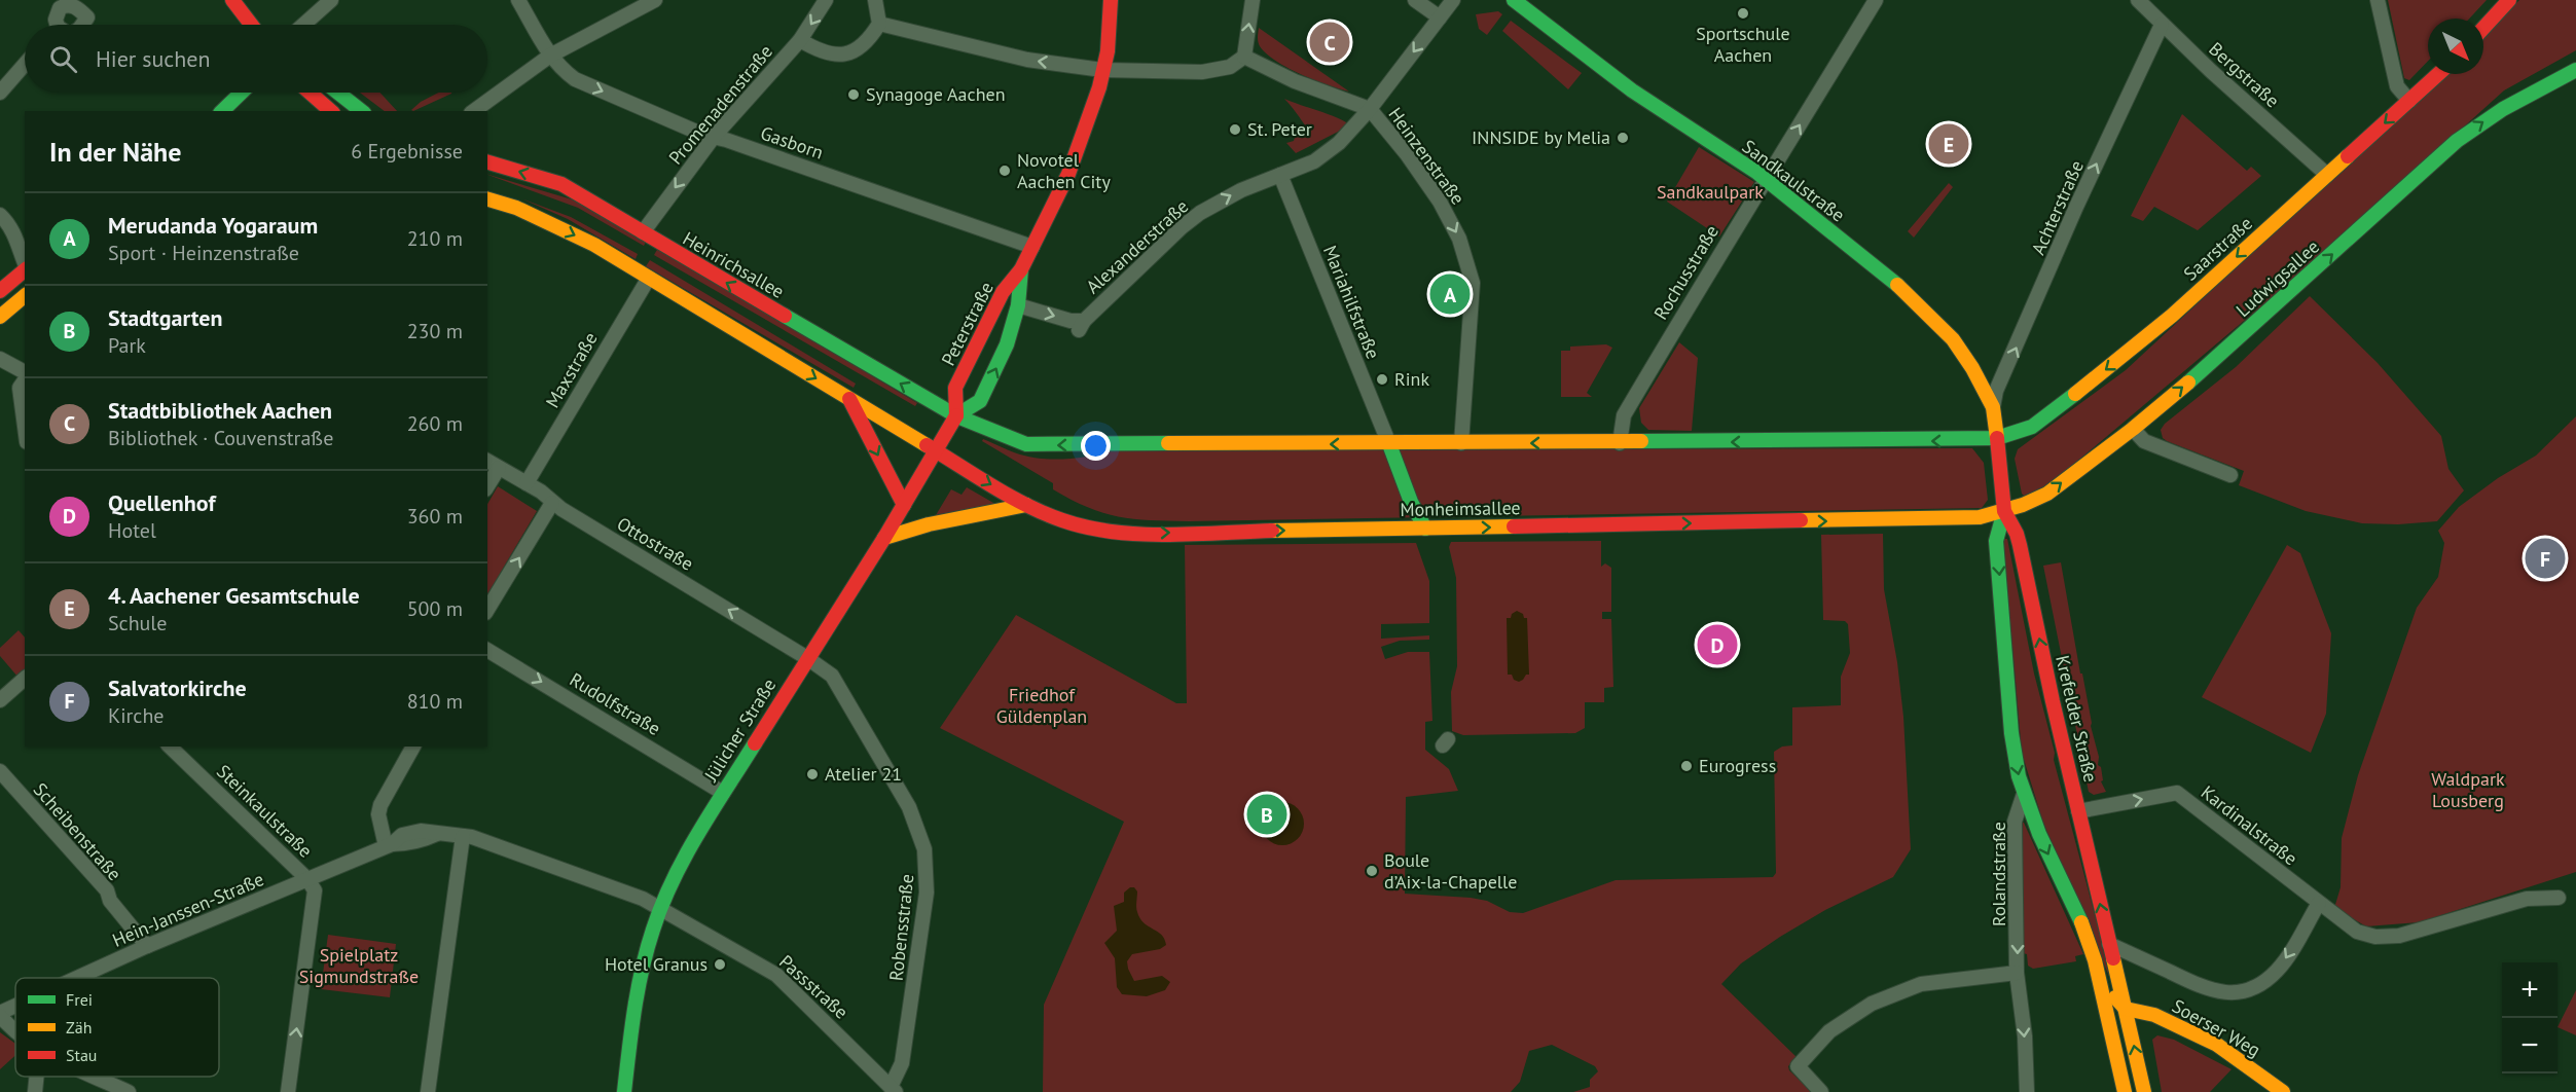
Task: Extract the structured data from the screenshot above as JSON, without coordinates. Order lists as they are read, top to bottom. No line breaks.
{"streets":{"main road":["Sandkaulstraße","Saarstraße","Heinrichsallee","Ludwigsallee","Peterstraße","Monheimsallee","Krefelder Straße","Jülicher Straße","Rolandstraße","Soerser Weg"],"street":["Bergstraße","Promenadenstraße","Gasborn","Heinzenstraße","Achterstraße","Alexanderstraße","Rochusstraße","Mariahilfstraße","Maxstraße","Ottostraße","Rudolfstraße","Steinkaulstraße","Kardinalstraße","Scheibenstraße","Hein-Janssen-Straße","Robensstraße","Passstraße"]},"crossings":[["Bergstraße","Achterstraße"],["Bergstraße","Saarstraße"],["Promenadenstraße","Gasborn"],["Promenadenstraße","Heinrichsallee"],["Gasborn","Peterstraße"],["Heinzenstraße","Alexanderstraße"],["Sandkaulstraße","Achterstraße"],["Sandkaulstraße","Saarstraße"],["Sandkaulstraße","Rochusstraße"],["Sandkaulstraße","Krefelder Straße"],["Alexanderstraße","Mariahilfstraße"],["Alexanderstraße","Peterstraße"],["Saarstraße","Krefelder Straße"],["Heinrichsallee","Peterstraße"],["Heinrichsallee","Jülicher Straße"],["Ludwigsallee","Monheimsallee"],["Ludwigsallee","Krefelder Straße"],["Ludwigsallee","Rolandstraße"],["Peterstraße","Jülicher Straße"],["Maxstraße","Ottostraße"],["Monheimsallee","Krefelder Straße"],["Monheimsallee","Jülicher Straße"],["Monheimsallee","Rolandstraße"],["Ottostraße","Jülicher Straße"],["Ottostraße","Robensstraße"],["Rudolfstraße","Jülicher Straße"],["Krefelder Straße","Kardinalstraße"],["Krefelder Straße","Rolandstraße"],["Krefelder Straße","Soerser Weg"],["Jülicher Straße","Hein-Janssen-Straße"],["Jülicher Straße","Robensstraße"],["Jülicher Straße","Passstraße"],["Steinkaulstraße","Hein-Janssen-Straße"],["Scheibenstraße","Hein-Janssen-Straße"],["Hein-Janssen-Straße","Passstraße"],["Robensstraße","Passstraße"]],"one_way":["Promenadenstraße","Heinzenstraße","Achterstraße","Saarstraße","Rochusstraße","Ludwigsallee","Ottostraße","Rudolfstraße","Kardinalstraße"],"parks":["Sandkaulpark","Friedhof Güldenplan","Waldpark Lousberg","Spielplatz Sigmundstraße"],"places":["Sportschule Aachen","Synagoge Aachen","St. Peter","INNSIDE by Melia","Novotel Aachen City","Rink","Eurogress","Atelier 21","Boule d’Aix-la-Chapelle","Hotel Granus"],"legend":["Frei","Zäh","Stau"],"north":"bottom right","page":{"pins":["C","E","A","F","D","B"],"search":"Hier suchen","heading":["In der Nähe","6 Ergebnisse"],"list":[{"mark":"A","name":"Merudanda Yogaraum","note":"Sport · Heinzenstraße","value":"210 m"},{"mark":"B","name":"Stadtgarten","note":"Park","value":"230 m"},{"mark":"C","name":"Stadtbibliothek Aachen","note":"Bibliothek · Couvenstraße","value":"260 m"},{"mark":"D","name":"Quellenhof","note":"Hotel","value":"360 m"},{"mark":"E","name":"4. Aachener Gesamtschule","note":"Schule","value":"500 m"},{"mark":"F","name":"Salvatorkirche","note":"Kirche","value":"810 m"}],"map_buttons":["+","−"]}}
